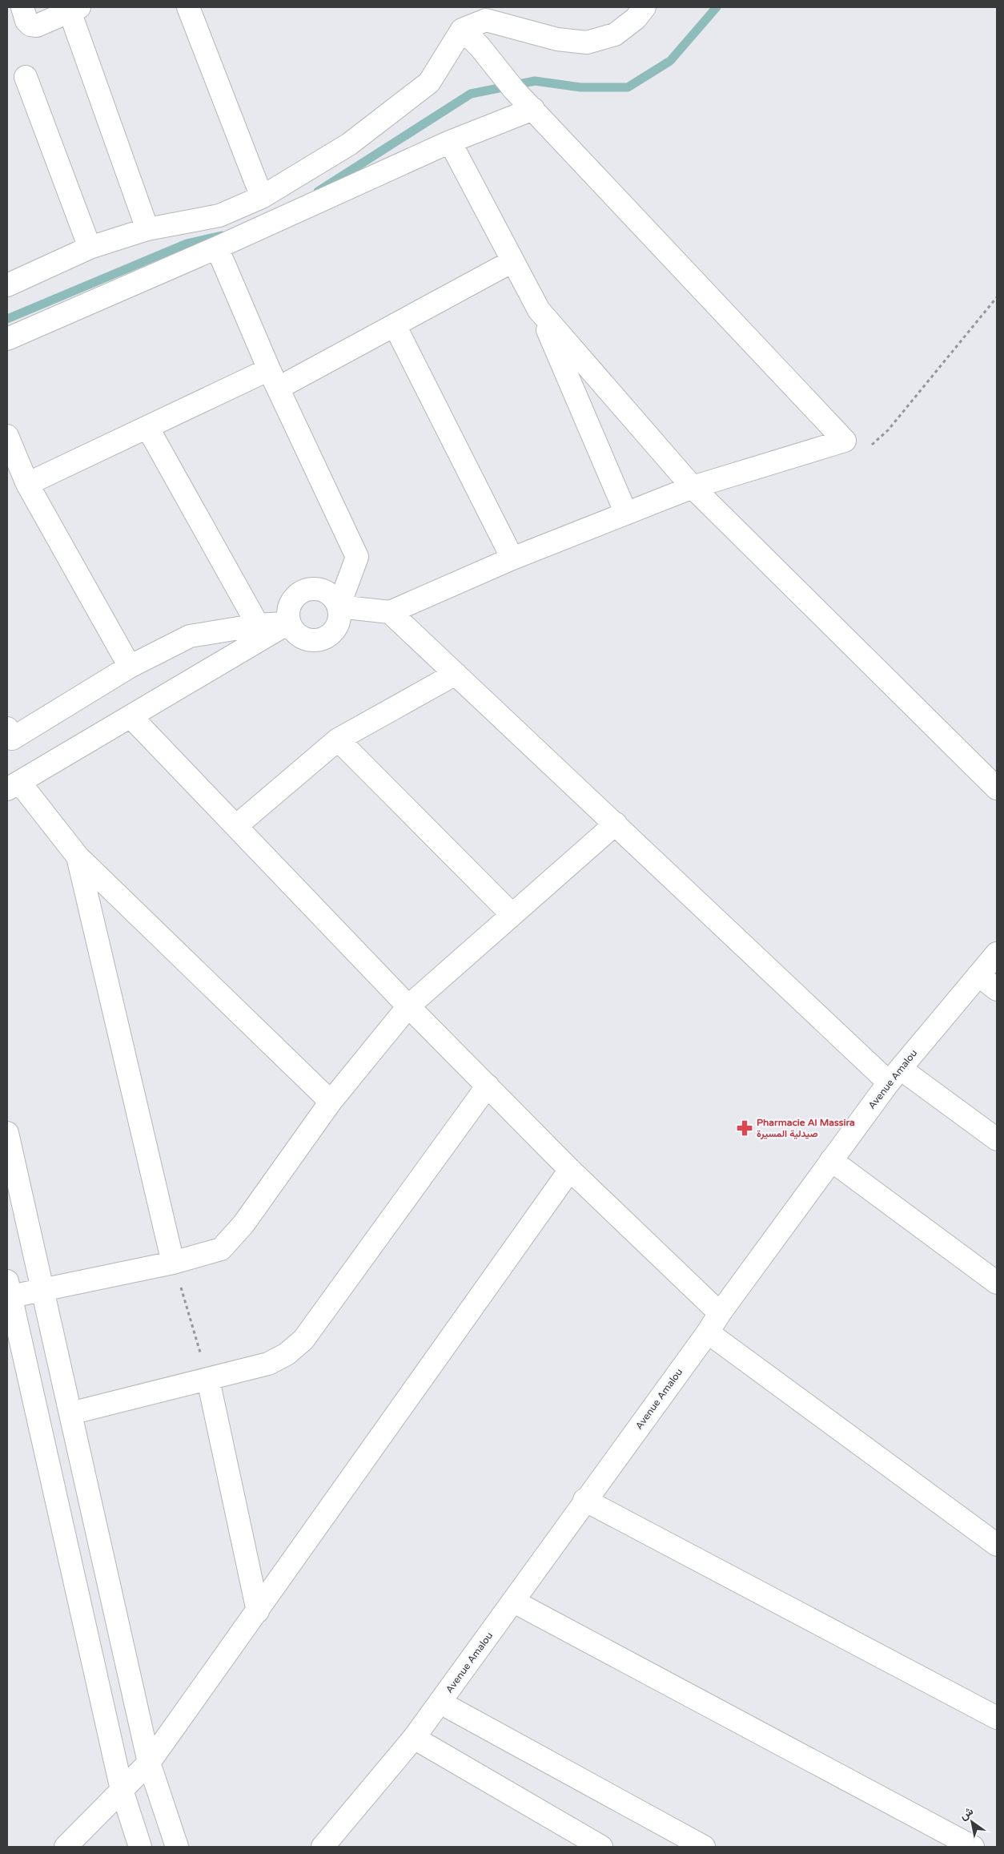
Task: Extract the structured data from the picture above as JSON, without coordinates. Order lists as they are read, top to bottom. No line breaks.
{"streets":{"street":["Avenue Amalou"]},"places":{"pharmacy":["Pharmacie Al Massira صيدلية المسيرة"]},"north":"top left"}
